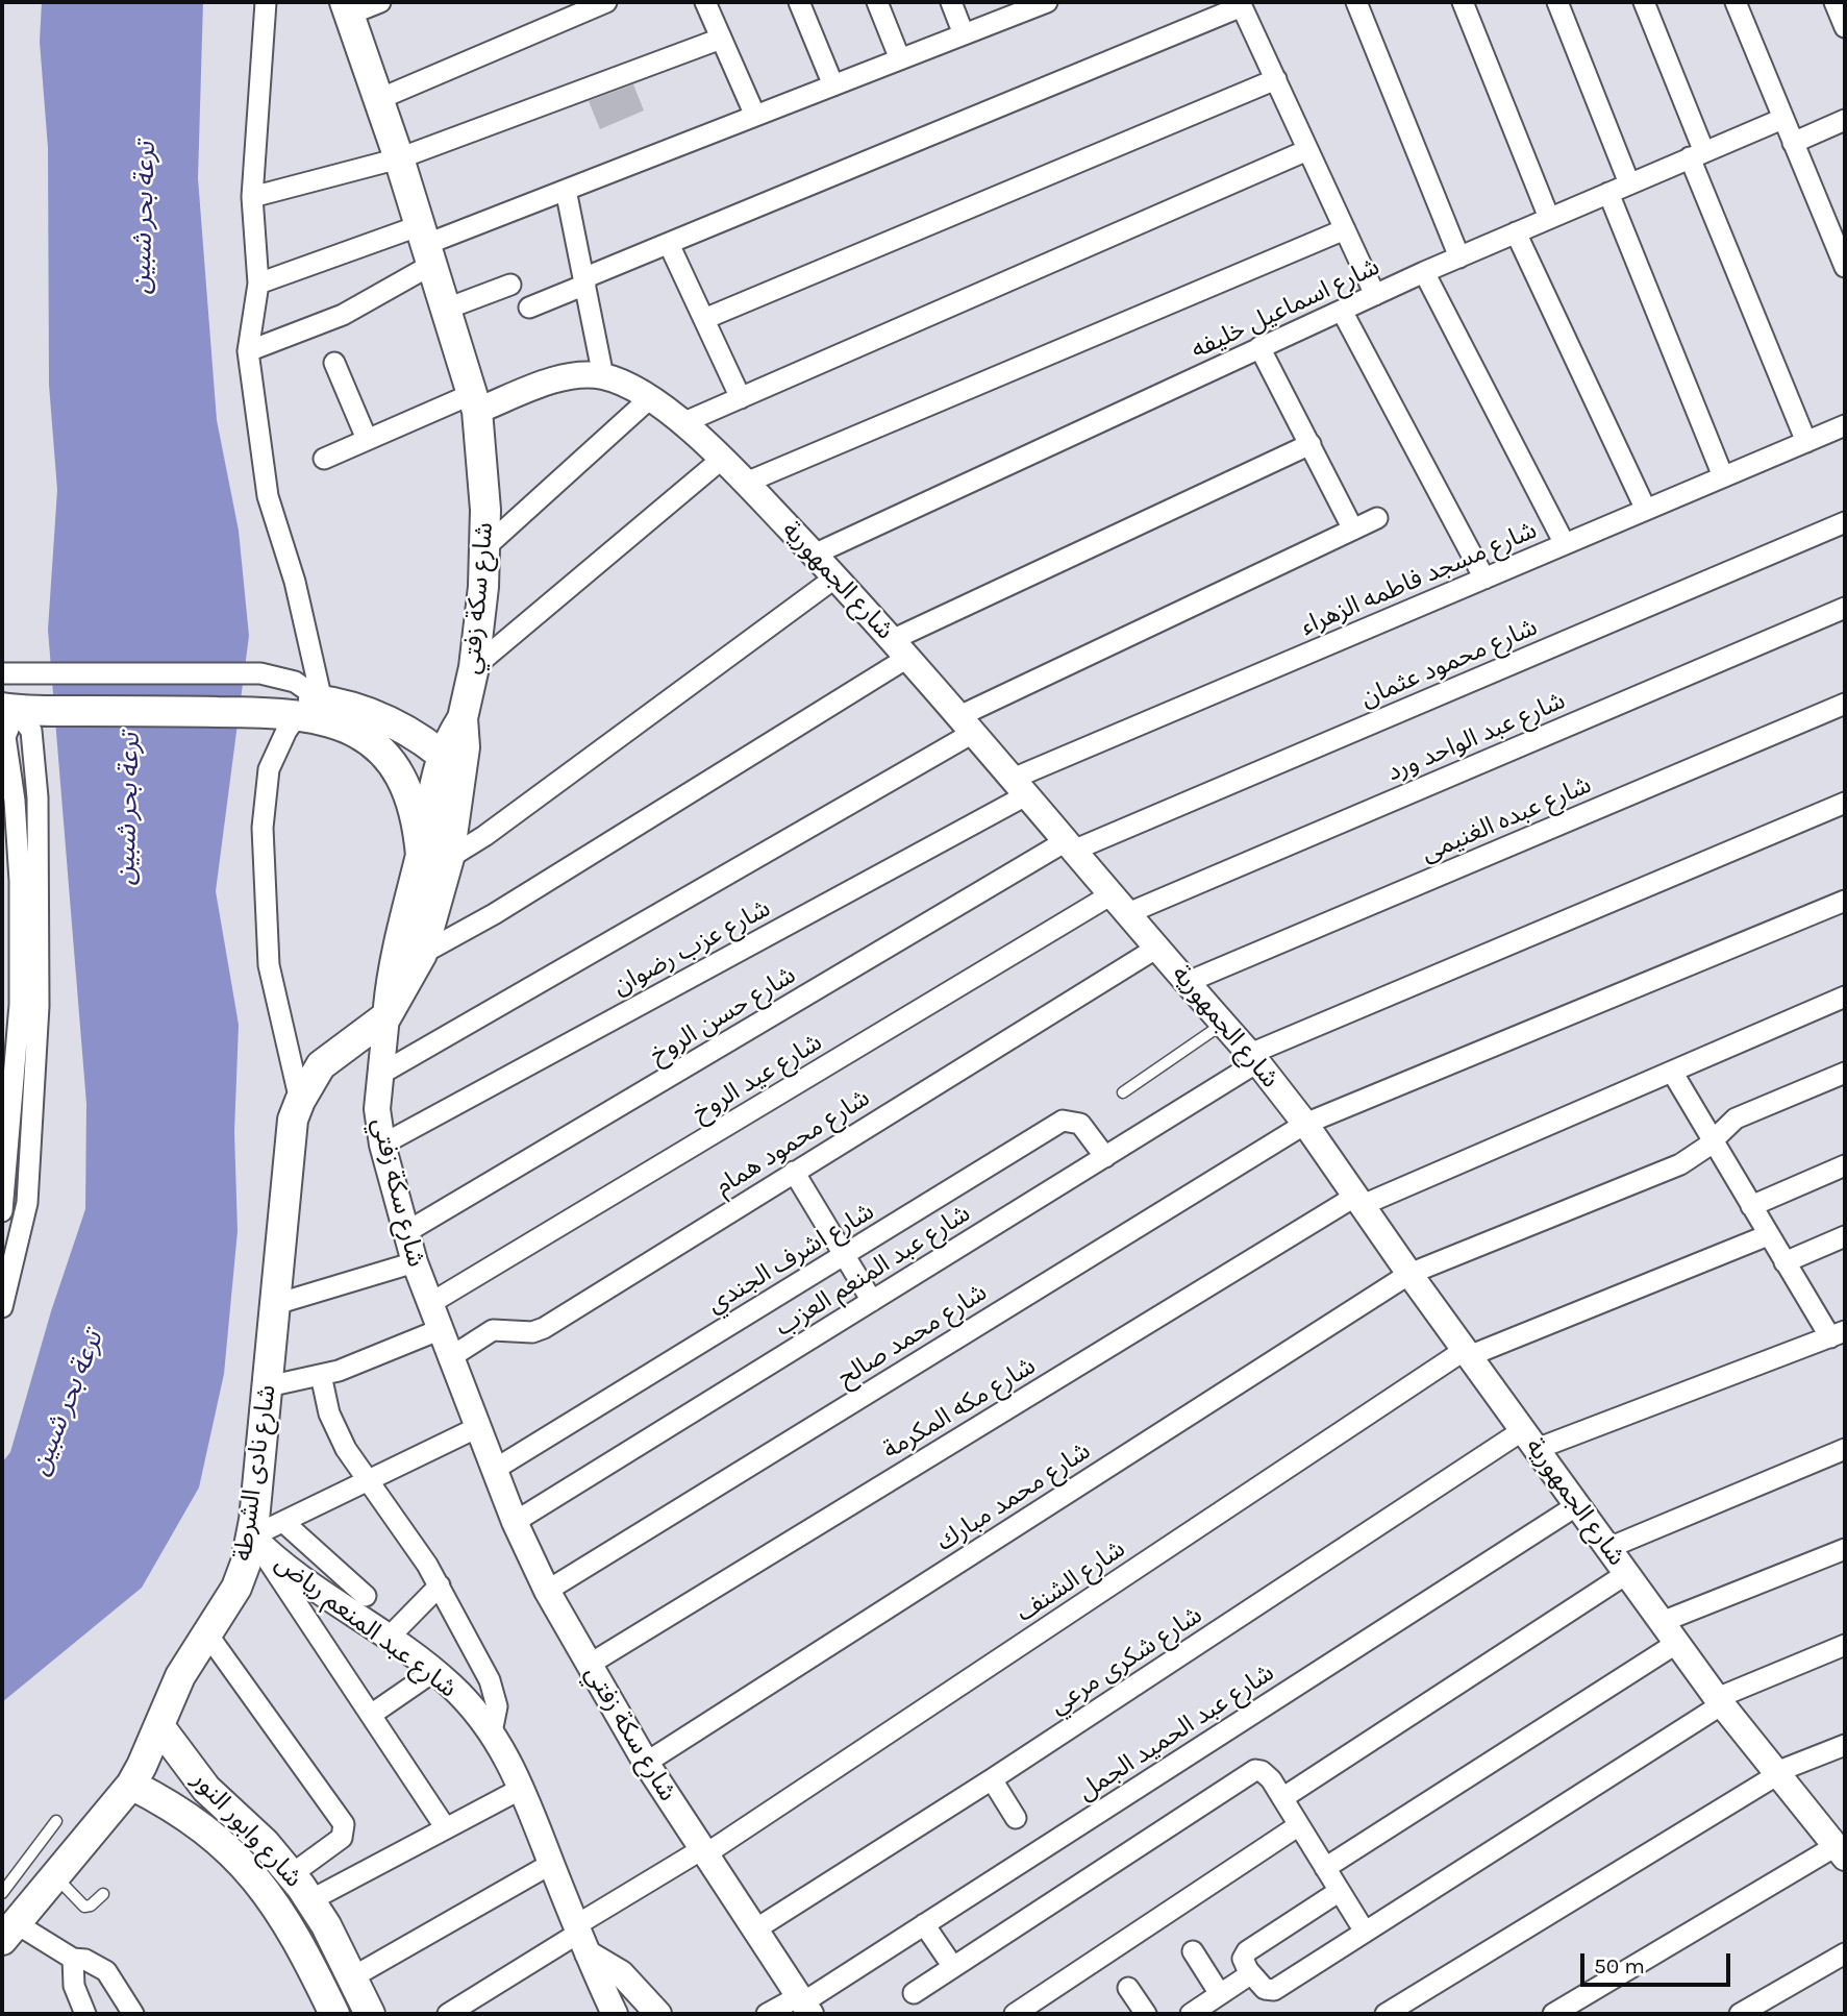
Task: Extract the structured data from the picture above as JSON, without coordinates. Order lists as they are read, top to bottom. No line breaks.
{"streets":{"main road":["شارع سكة زفتي","شارع نادى الشرطة","شارع وابور النور"],"street":["شارع اسماعيل خليفه","شارع مسجد فاطمه الزهراء","شارع الجمهورية","شارع محمود عثمان","شارع عبد الواحد ورد","شارع عبده الغنيمى","شارع عزب رضوان","شارع حسن الروخ","شارع عيد الروخ","شارع محمود همام","شارع اشرف الجندي","شارع عبد المنعم العزب","شارع محمد صالح","شارع مكه المكرمة","شارع محمد مبارك","شارع الشنف","شارع عبد المنعم رياض","شارع شكرى مرعي","شارع عبد الحميد الجمل"]},"crossings":[["شارع اسماعيل خليفه","شارع الجمهورية"],["شارع مسجد فاطمه الزهراء","شارع الجمهورية"],["شارع مسجد فاطمه الزهراء","شارع عزب رضوان"],["شارع الجمهورية","شارع سكة زفتي"],["شارع الجمهورية","شارع محمود عثمان"],["شارع الجمهورية","شارع عبد الواحد ورد"],["شارع الجمهورية","شارع عبده الغنيمى"],["شارع الجمهورية","شارع عزب رضوان"],["شارع الجمهورية","شارع حسن الروخ"],["شارع الجمهورية","شارع عيد الروخ"],["شارع الجمهورية","شارع محمود همام"],["شارع الجمهورية","شارع عبد المنعم العزب"],["شارع الجمهورية","شارع محمد صالح"],["شارع الجمهورية","شارع مكه المكرمة"],["شارع الجمهورية","شارع محمد مبارك"],["شارع الجمهورية","شارع الشنف"],["شارع الجمهورية","شارع شكرى مرعي"],["شارع الجمهورية","شارع عبد الحميد الجمل"],["شارع سكة زفتي","شارع عزب رضوان"],["شارع سكة زفتي","شارع حسن الروخ"],["شارع سكة زفتي","شارع عيد الروخ"],["شارع سكة زفتي","شارع محمود همام"],["شارع سكة زفتي","شارع اشرف الجندي"],["شارع سكة زفتي","شارع عبد المنعم العزب"],["شارع سكة زفتي","شارع محمد صالح"],["شارع سكة زفتي","شارع مكه المكرمة"],["شارع سكة زفتي","شارع نادى الشرطة"],["شارع سكة زفتي","شارع محمد مبارك"],["شارع سكة زفتي","شارع الشنف"],["شارع سكة زفتي","شارع شكرى مرعي"],["شارع سكة زفتي","شارع عبد الحميد الجمل"],["شارع محمود عثمان","شارع حسن الروخ"],["شارع عبد الواحد ورد","شارع عيد الروخ"],["شارع اشرف الجندي","شارع عبد المنعم العزب"],["شارع نادى الشرطة","شارع عبد المنعم رياض"],["شارع نادى الشرطة","شارع وابور النور"],["شارع الشنف","شارع عبد المنعم رياض"]],"water":["ترعة بحر شبين"],"scale_bar":"50 m"}
